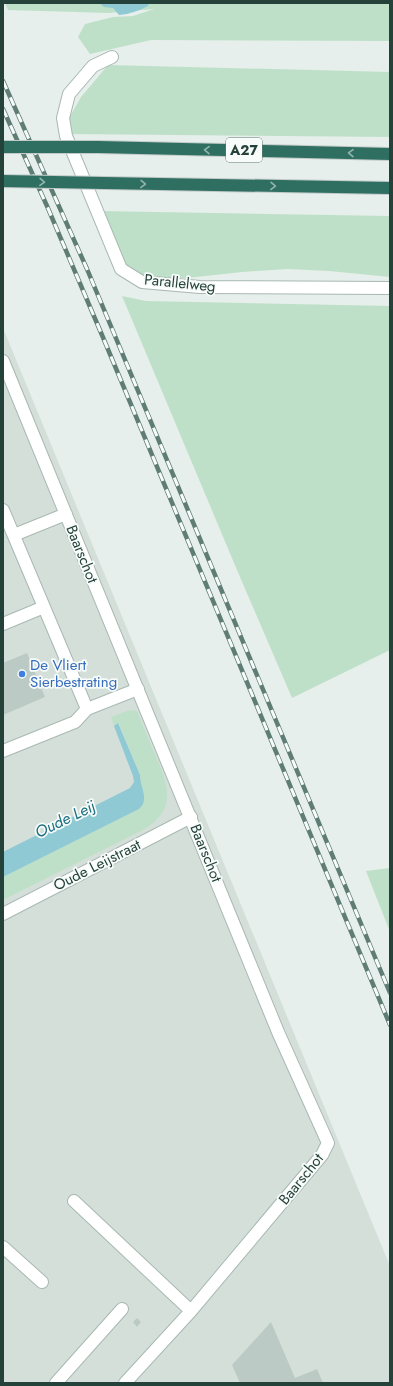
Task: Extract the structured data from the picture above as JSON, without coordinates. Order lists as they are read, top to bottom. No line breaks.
{"streets":{"highway":["A27"],"street":["Parallelweg","Baarschot","Oude Leijstraat"]},"crossings":[["Baarschot","Oude Leijstraat"]],"water":["Oude Leij"],"places":["De Vliert Sierbestrating"]}
